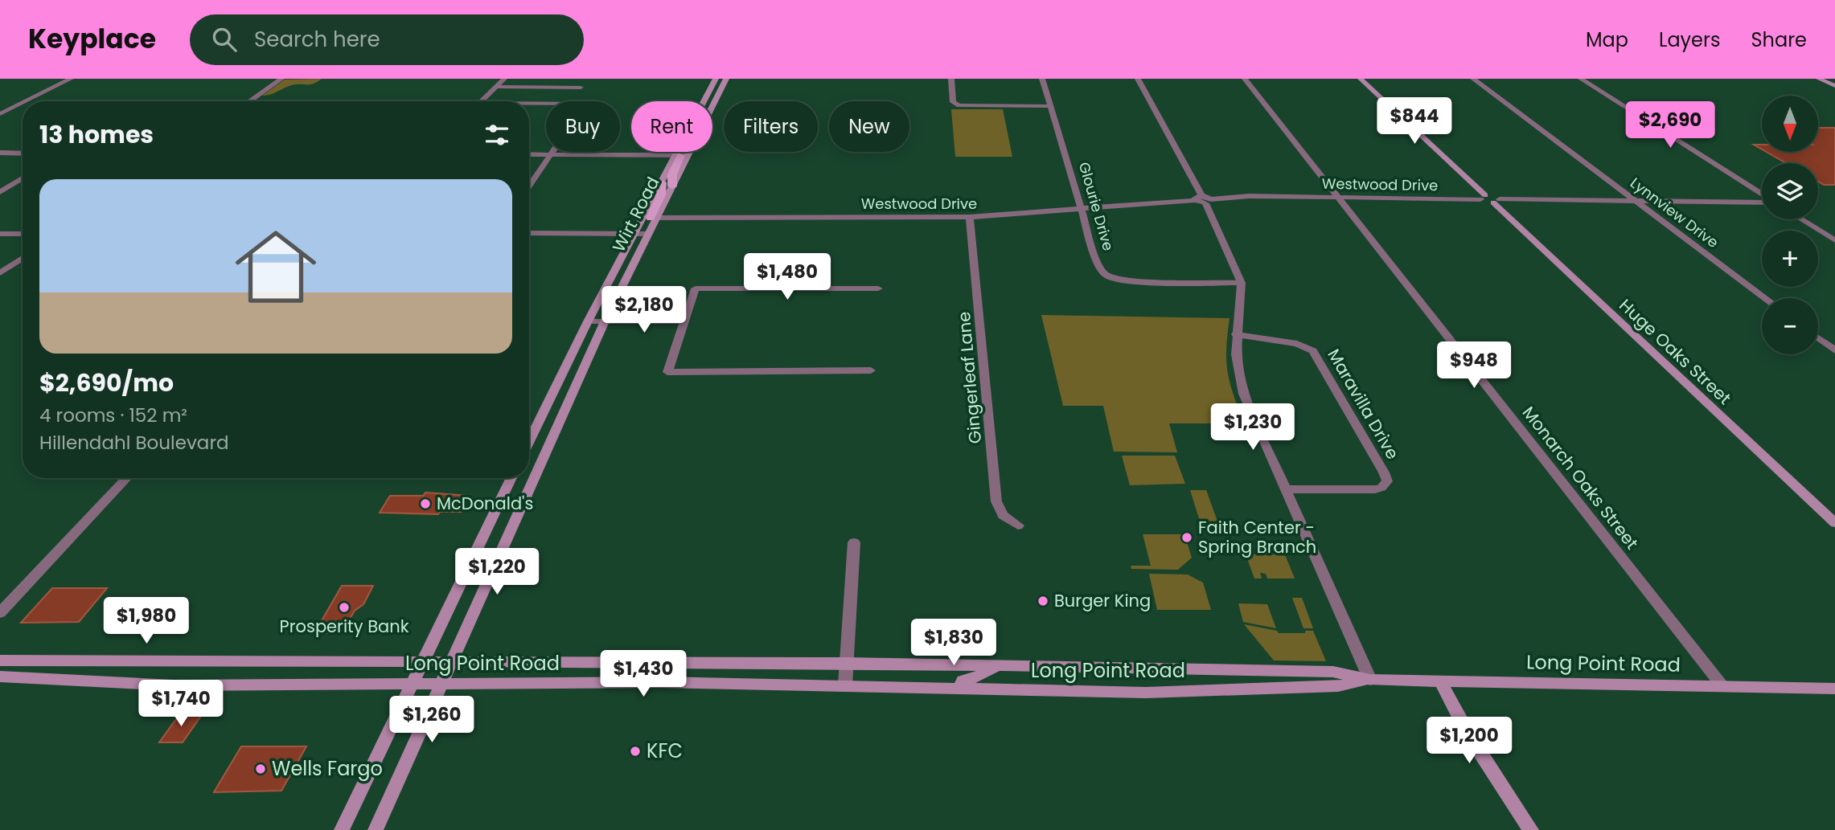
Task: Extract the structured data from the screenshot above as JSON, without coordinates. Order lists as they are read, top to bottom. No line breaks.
{"streets":{"main road":["Wirt Road","Huge Oaks Street","Long Point Road"],"street":["Westwood Drive","Glourie Drive","Lynnview Drive","Gingerleaf Lane","Maravilla Drive","Monarch Oaks Street"]},"crossings":[["Westwood Drive","Glourie Drive"],["Westwood Drive","Lynnview Drive"],["Westwood Drive","Wirt Road"],["Westwood Drive","Huge Oaks Street"],["Westwood Drive","Gingerleaf Lane"],["Westwood Drive","Monarch Oaks Street"],["Wirt Road","Long Point Road"],["Monarch Oaks Street","Long Point Road"]],"places":["McDonald's","Faith Center - Spring Branch","Burger King","Prosperity Bank","KFC","Wells Fargo"],"north":"bottom","page":{"header":"Keyplace","search":"Search here","nav":["Map","Layers","Share"],"map_buttons":["+","−"],"price":["$844","$2,690","$1,480","$2,180","$948","$1,230","$1,220","$1,980","$1,830","$1,430","$1,740","$1,260","$1,200"],"chip":["Buy","Rent","Filters","New"],"heading":"13 homes","list":[{"name":"$2,690/mo","note":"4 rooms · 152 m² · Hillendahl Boulevard"}]}}
